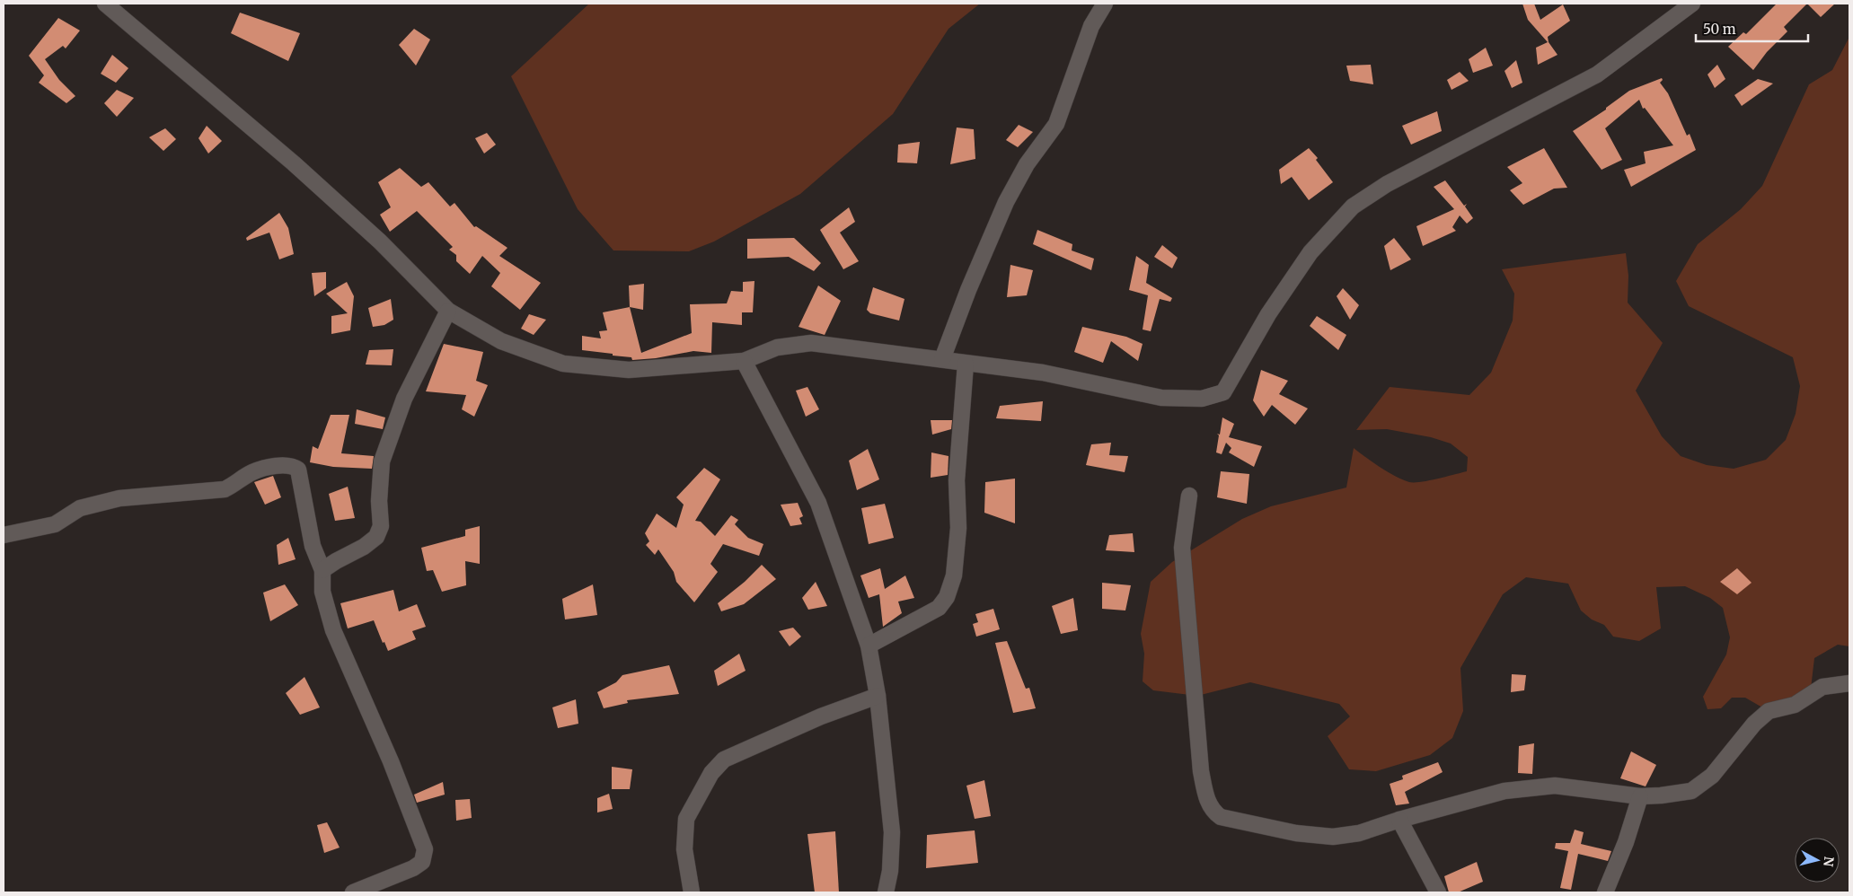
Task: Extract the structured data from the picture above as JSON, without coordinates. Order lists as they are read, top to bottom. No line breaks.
{"scale_bar":"50 m","north":"right"}
